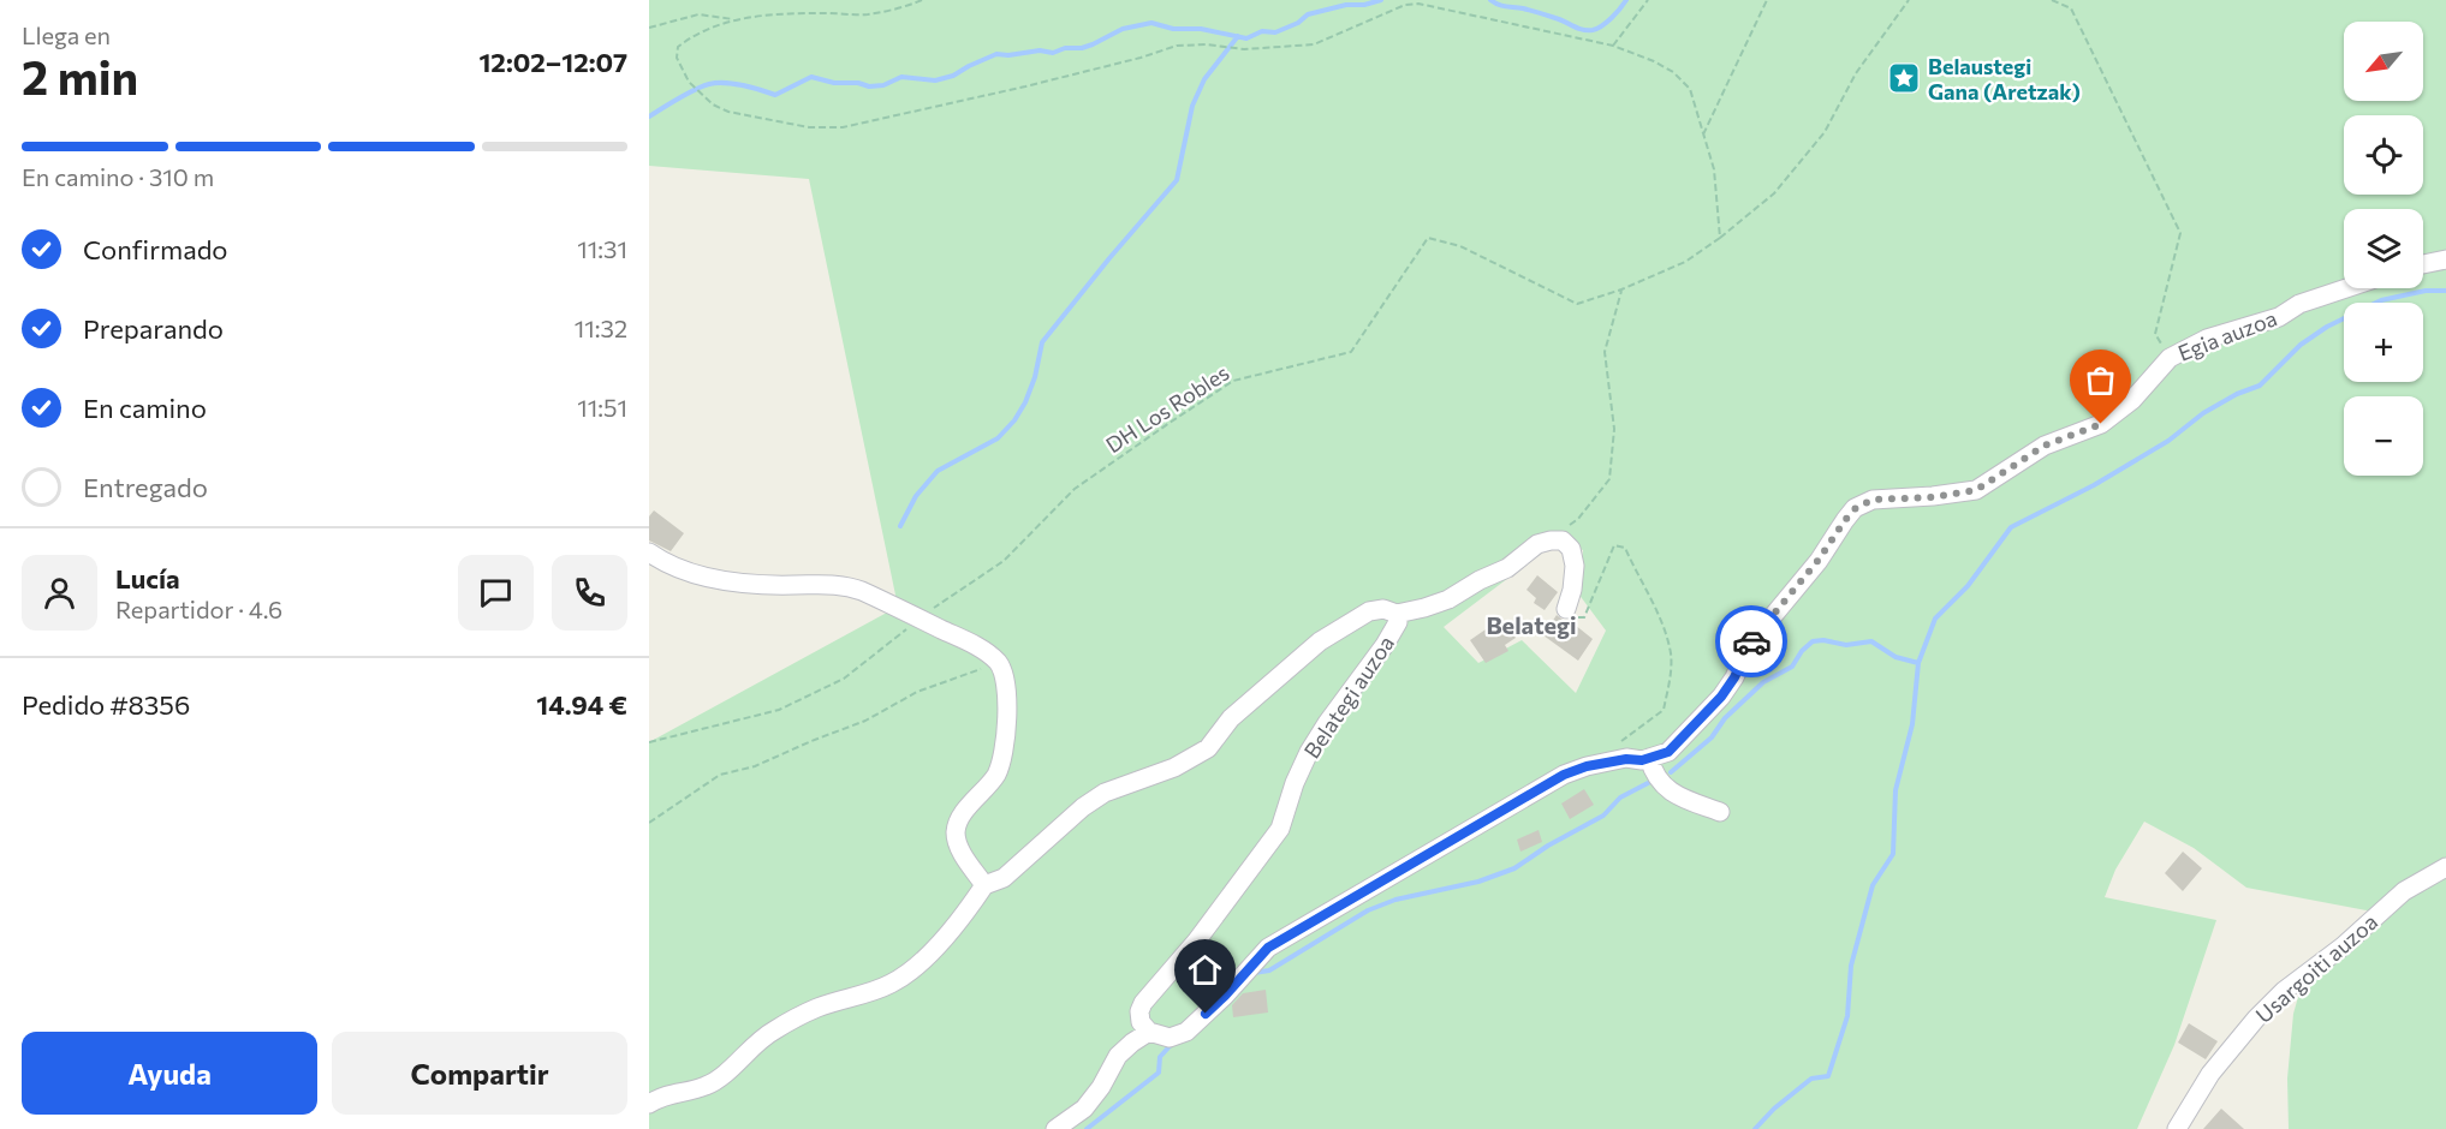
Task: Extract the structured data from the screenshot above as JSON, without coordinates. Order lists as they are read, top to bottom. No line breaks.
{"streets":{"lane":["Egia auzoa","Belategi auzoa","Usargoiti auzoa"],"path":["DH Los Robles"]},"crossings":[["Egia auzoa","Belategi auzoa"]],"districts":["Belategi"],"places":{"place":["Belaustegi Gana (Aretzak)"]},"north":"bottom left","page":{"heading":["2 min","Llega en","12:02–12:07"],"panel":["Lucía","Repartidor · 4.6","Pedido #8356","14.94 €"],"map_buttons":["+","−"],"bar":"En camino · 310 m","list":[["Confirmado","11:31"],["Preparando","11:32"],["En camino","11:51"],"Entregado"],"buttons":["Ayuda","Compartir"]}}
